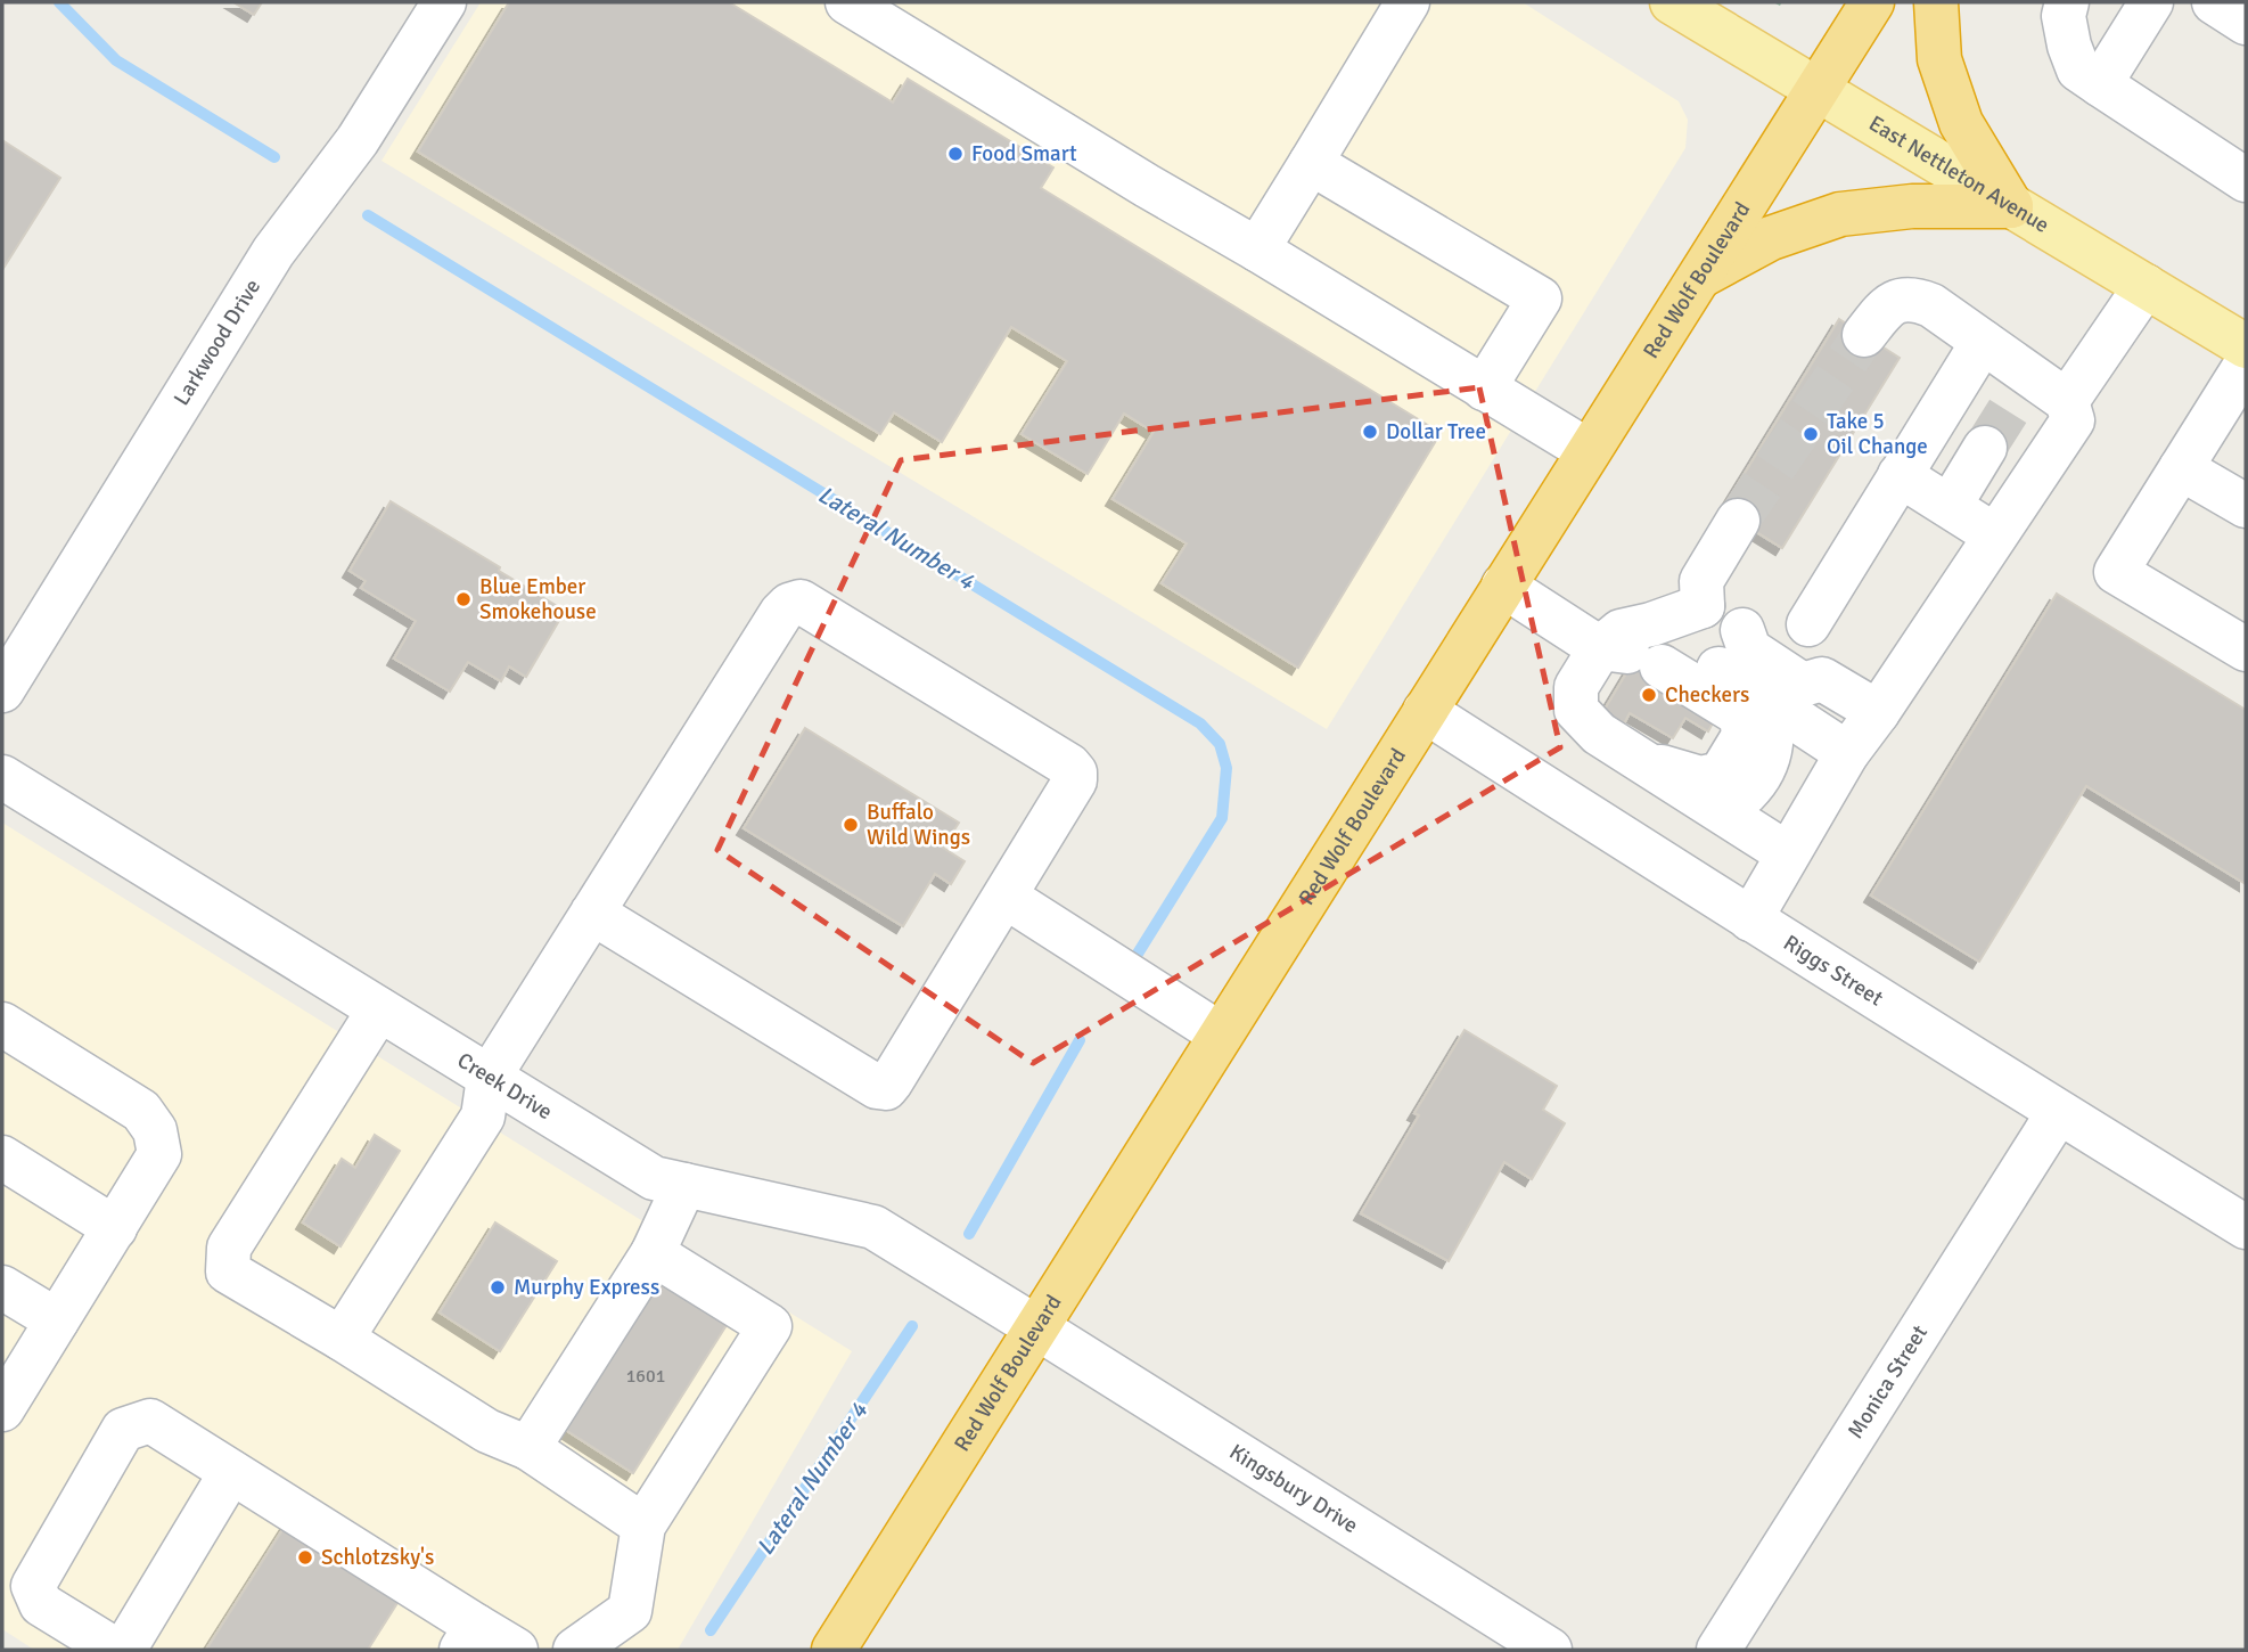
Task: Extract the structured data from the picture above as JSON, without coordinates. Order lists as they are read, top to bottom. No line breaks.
{"streets":{"highway":["Red Wolf Boulevard"],"main road":["East Nettleton Avenue"],"street":["Larkwood Drive","Riggs Street","Creek Drive","Monica Street","Kingsbury Drive"]},"crossings":[["East Nettleton Avenue","Red Wolf Boulevard"],["Red Wolf Boulevard","Riggs Street"],["Red Wolf Boulevard","Creek Drive"],["Red Wolf Boulevard","Kingsbury Drive"],["Riggs Street","Monica Street"],["Creek Drive","Kingsbury Drive"]],"water":["Lateral Number 4"],"places":["Food Smart","Dollar Tree","Take 5 Oil Change","Blue Ember Smokehouse","Checkers","Buffalo Wild Wings","Murphy Express","Schlotzsky's"],"house_numbers":["1601"]}
